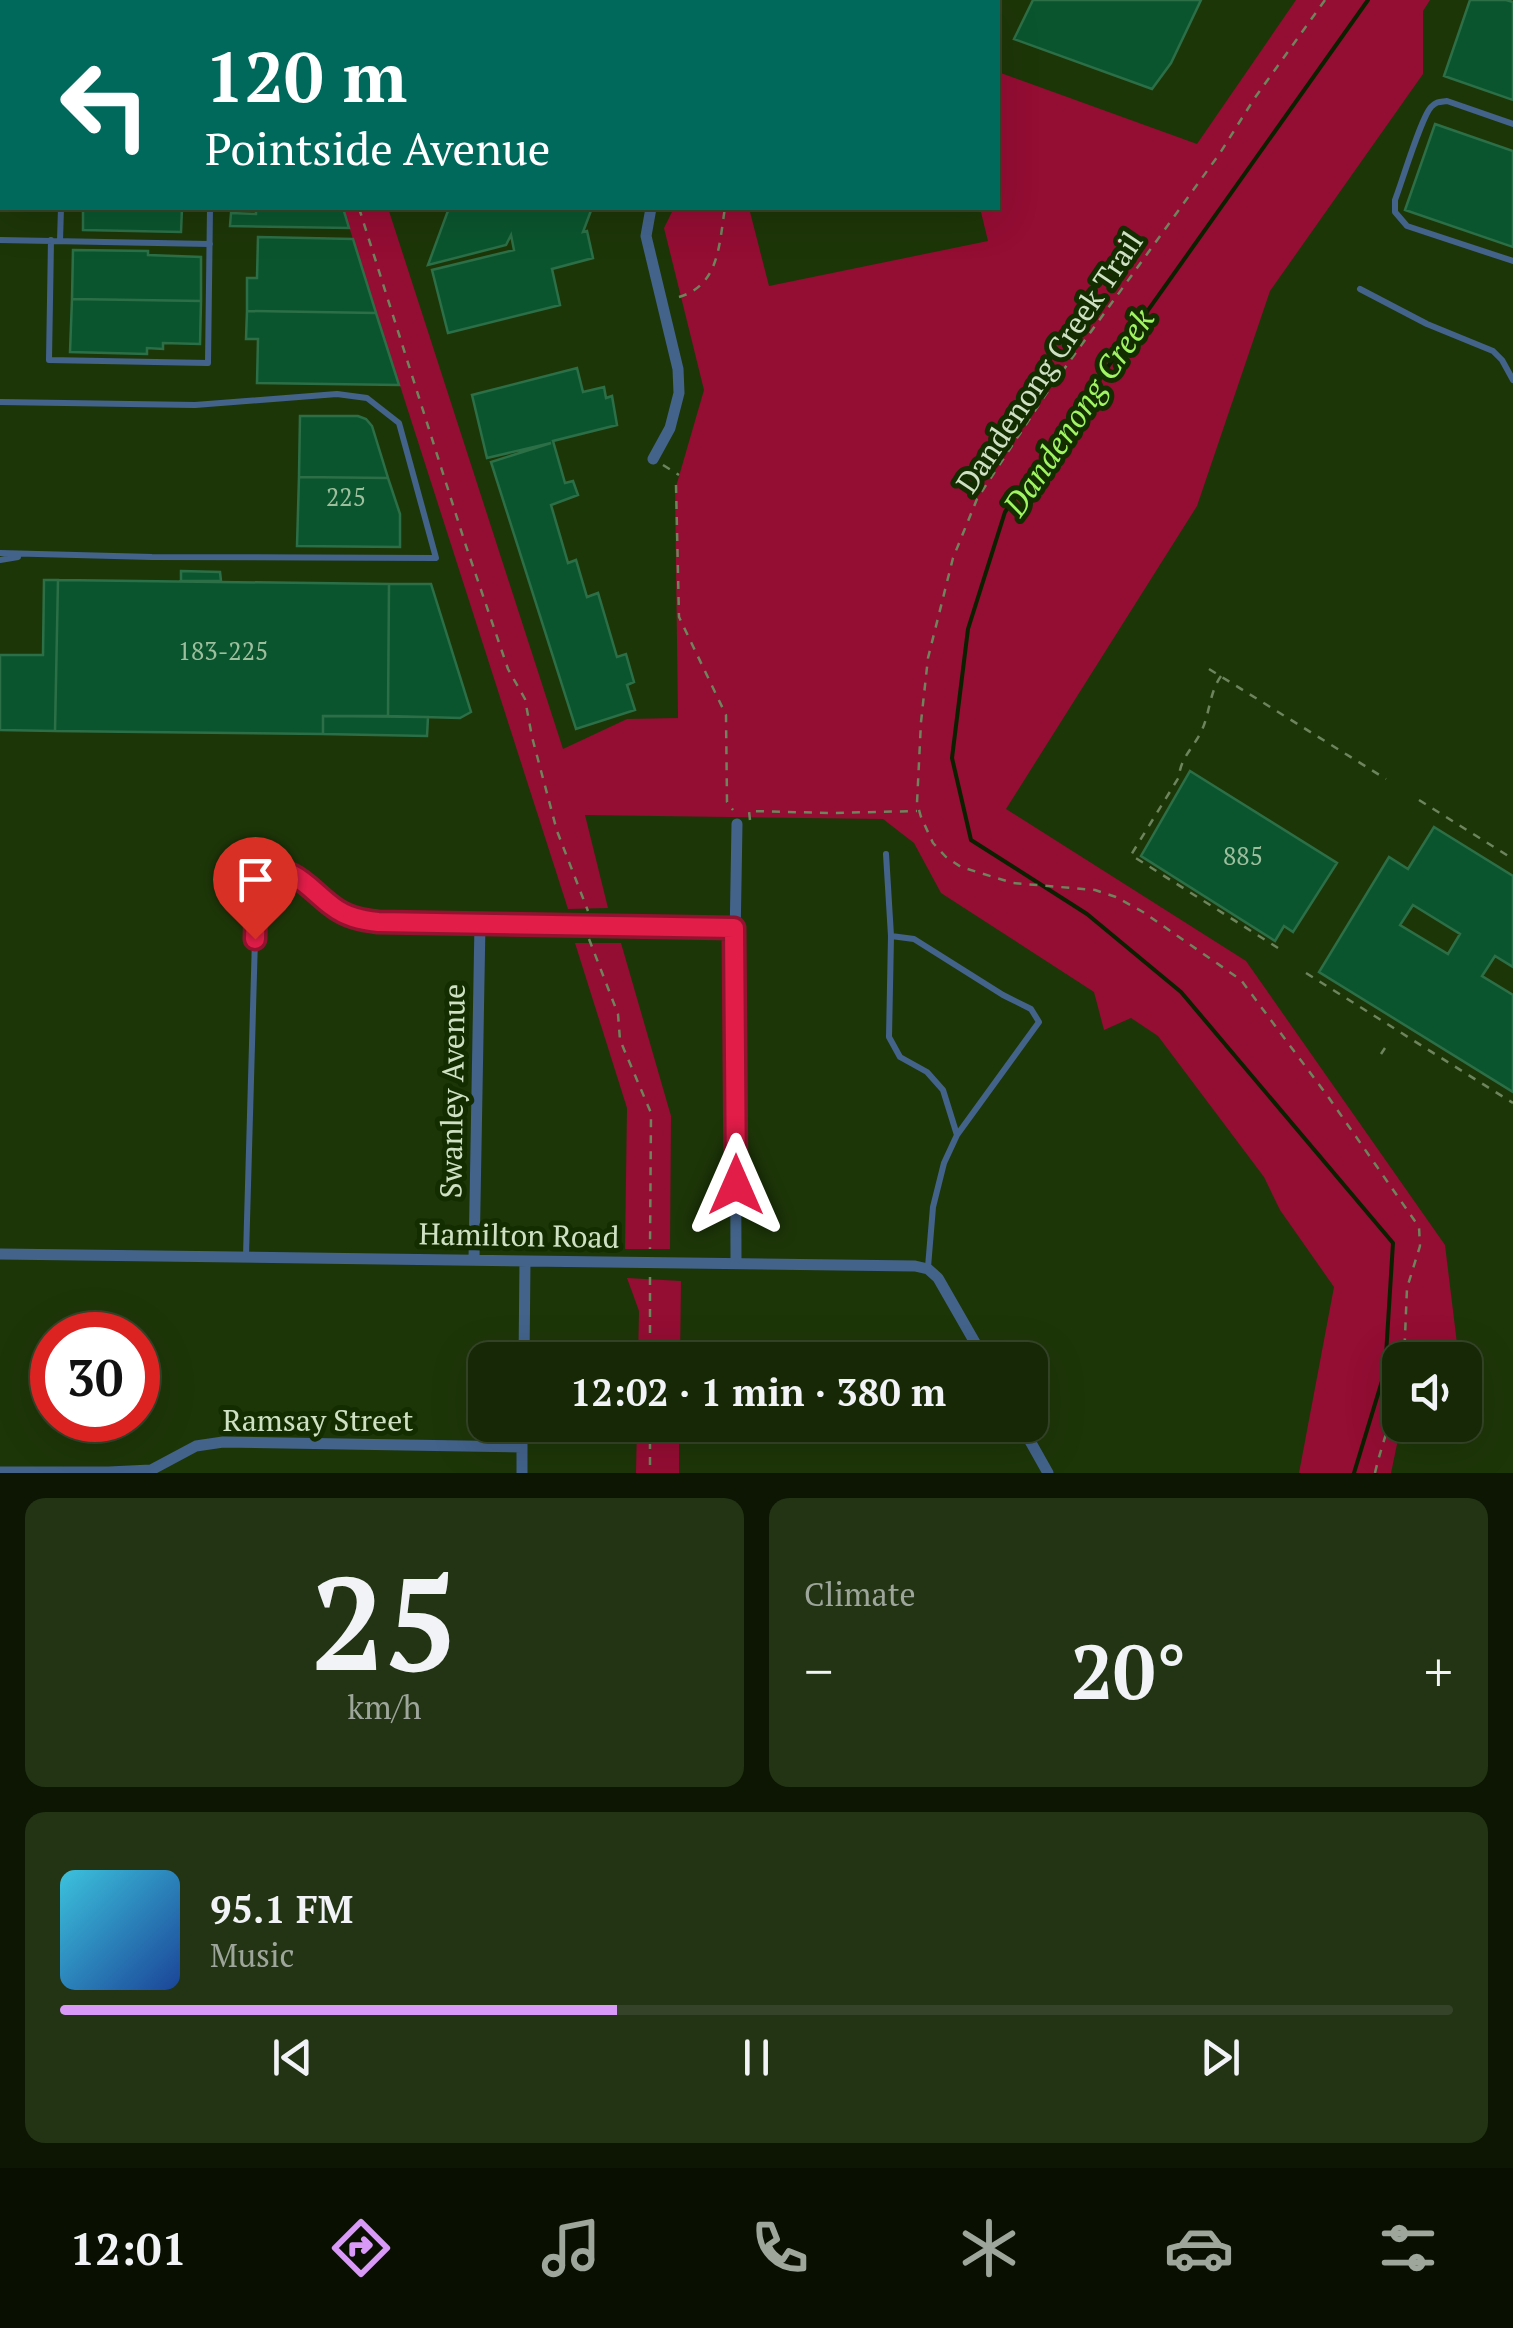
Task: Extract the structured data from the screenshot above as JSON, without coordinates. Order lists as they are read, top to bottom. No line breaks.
{"streets":{"street":["Swanley Avenue","Hamilton Road","Ramsay Street"],"path":["Dandenong Creek Trail"]},"crossings":[["Swanley Avenue","Hamilton Road"]],"water":["Dandenong Creek"],"house_numbers":["225","183-225","885"],"page":{"turn":["120 m","Pointside Avenue"],"limit":"30","trip":"12:02 · 1 min · 380 m","tile":[["25","km/h"],"Climate"],"heat":["−","20°","+"],"song":["95.1 FM","Music"],"tabs":"12:01"}}
